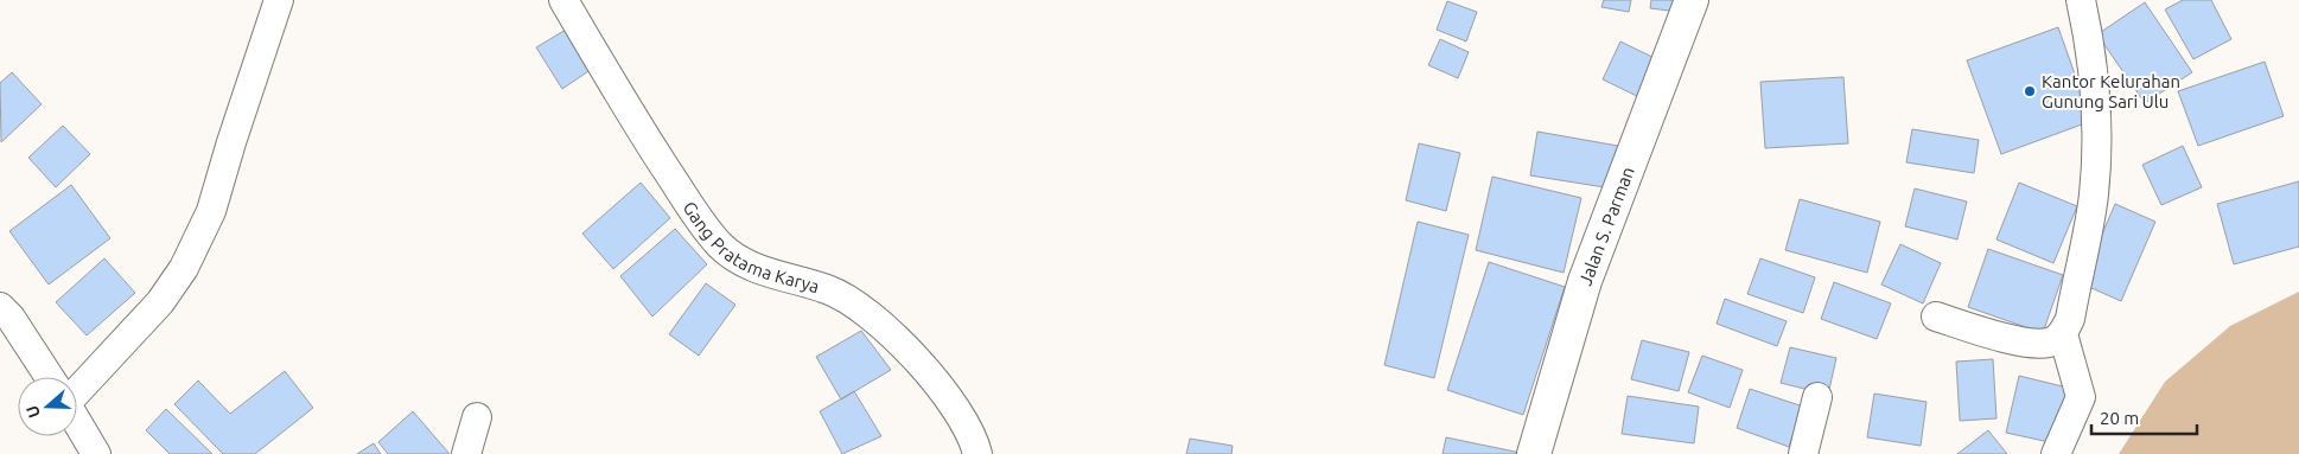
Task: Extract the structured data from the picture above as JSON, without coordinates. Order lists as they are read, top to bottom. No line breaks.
{"streets":{"main road":["Jalan S. Parman"],"street":["Gang Pratama Karya"]},"places":["Kantor Kelurahan Gunung Sari Ulu"],"scale_bar":"20 m","north":"left"}
